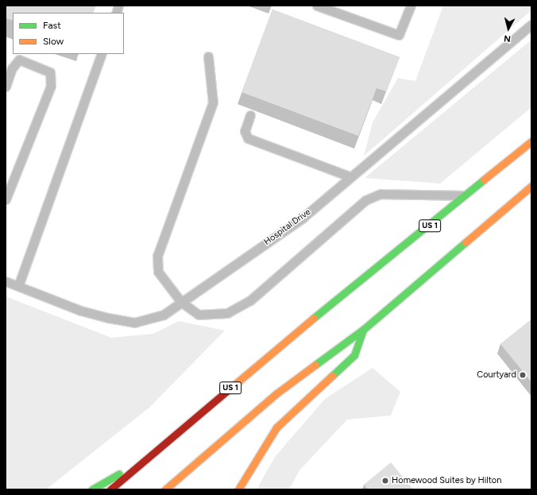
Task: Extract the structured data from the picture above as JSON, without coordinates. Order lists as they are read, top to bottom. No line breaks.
{"streets":{"highway":["US 1"],"lane":["Hospital Drive"]},"places":["Courtyard","Homewood Suites by Hilton"],"legend":["Fast","Slow"],"north":"bottom"}
